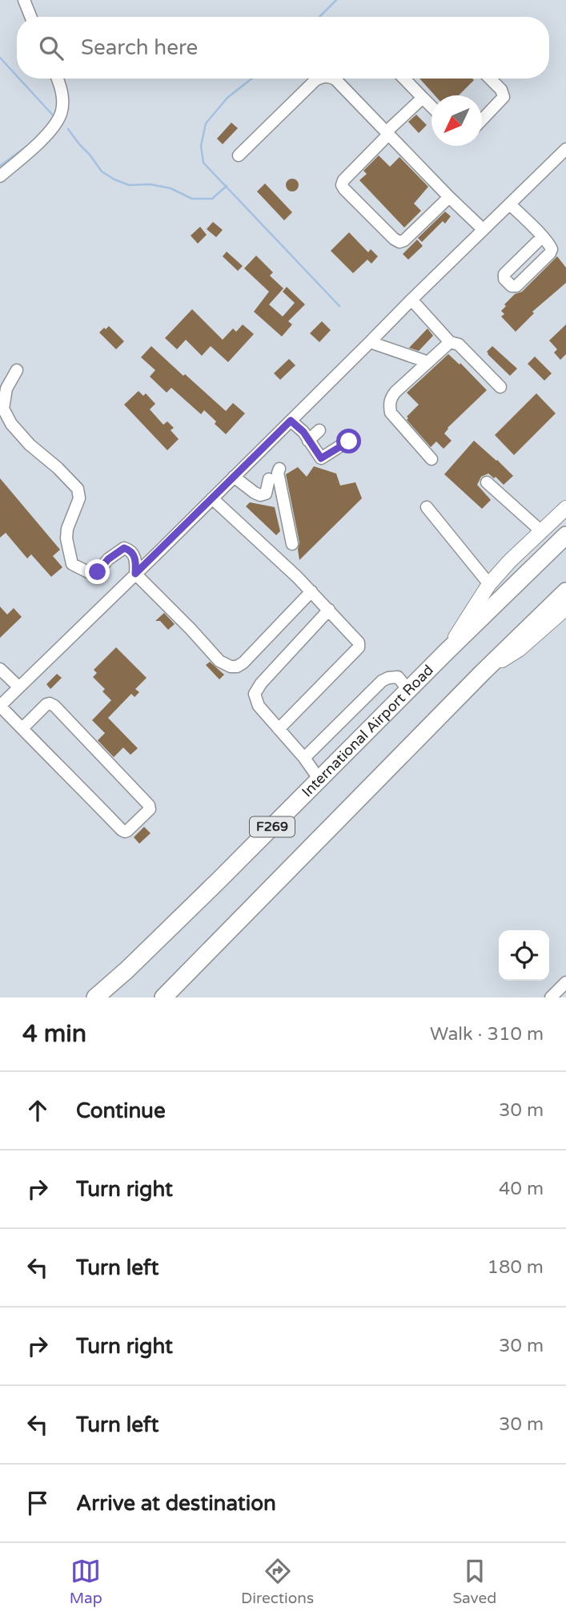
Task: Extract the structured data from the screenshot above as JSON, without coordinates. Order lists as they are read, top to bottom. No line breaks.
{"streets":{"highway":["International Airport Road","F269"]},"north":"bottom left","page":{"search":"Search here","heading":["4 min","Walk · 310 m"],"list":[["Continue","30 m"],["Turn right","40 m"],["Turn left","180 m"],["Turn right","30 m"],["Turn left","30 m"],"Arrive at destination"],"nav":["Map","Directions","Saved"]}}
